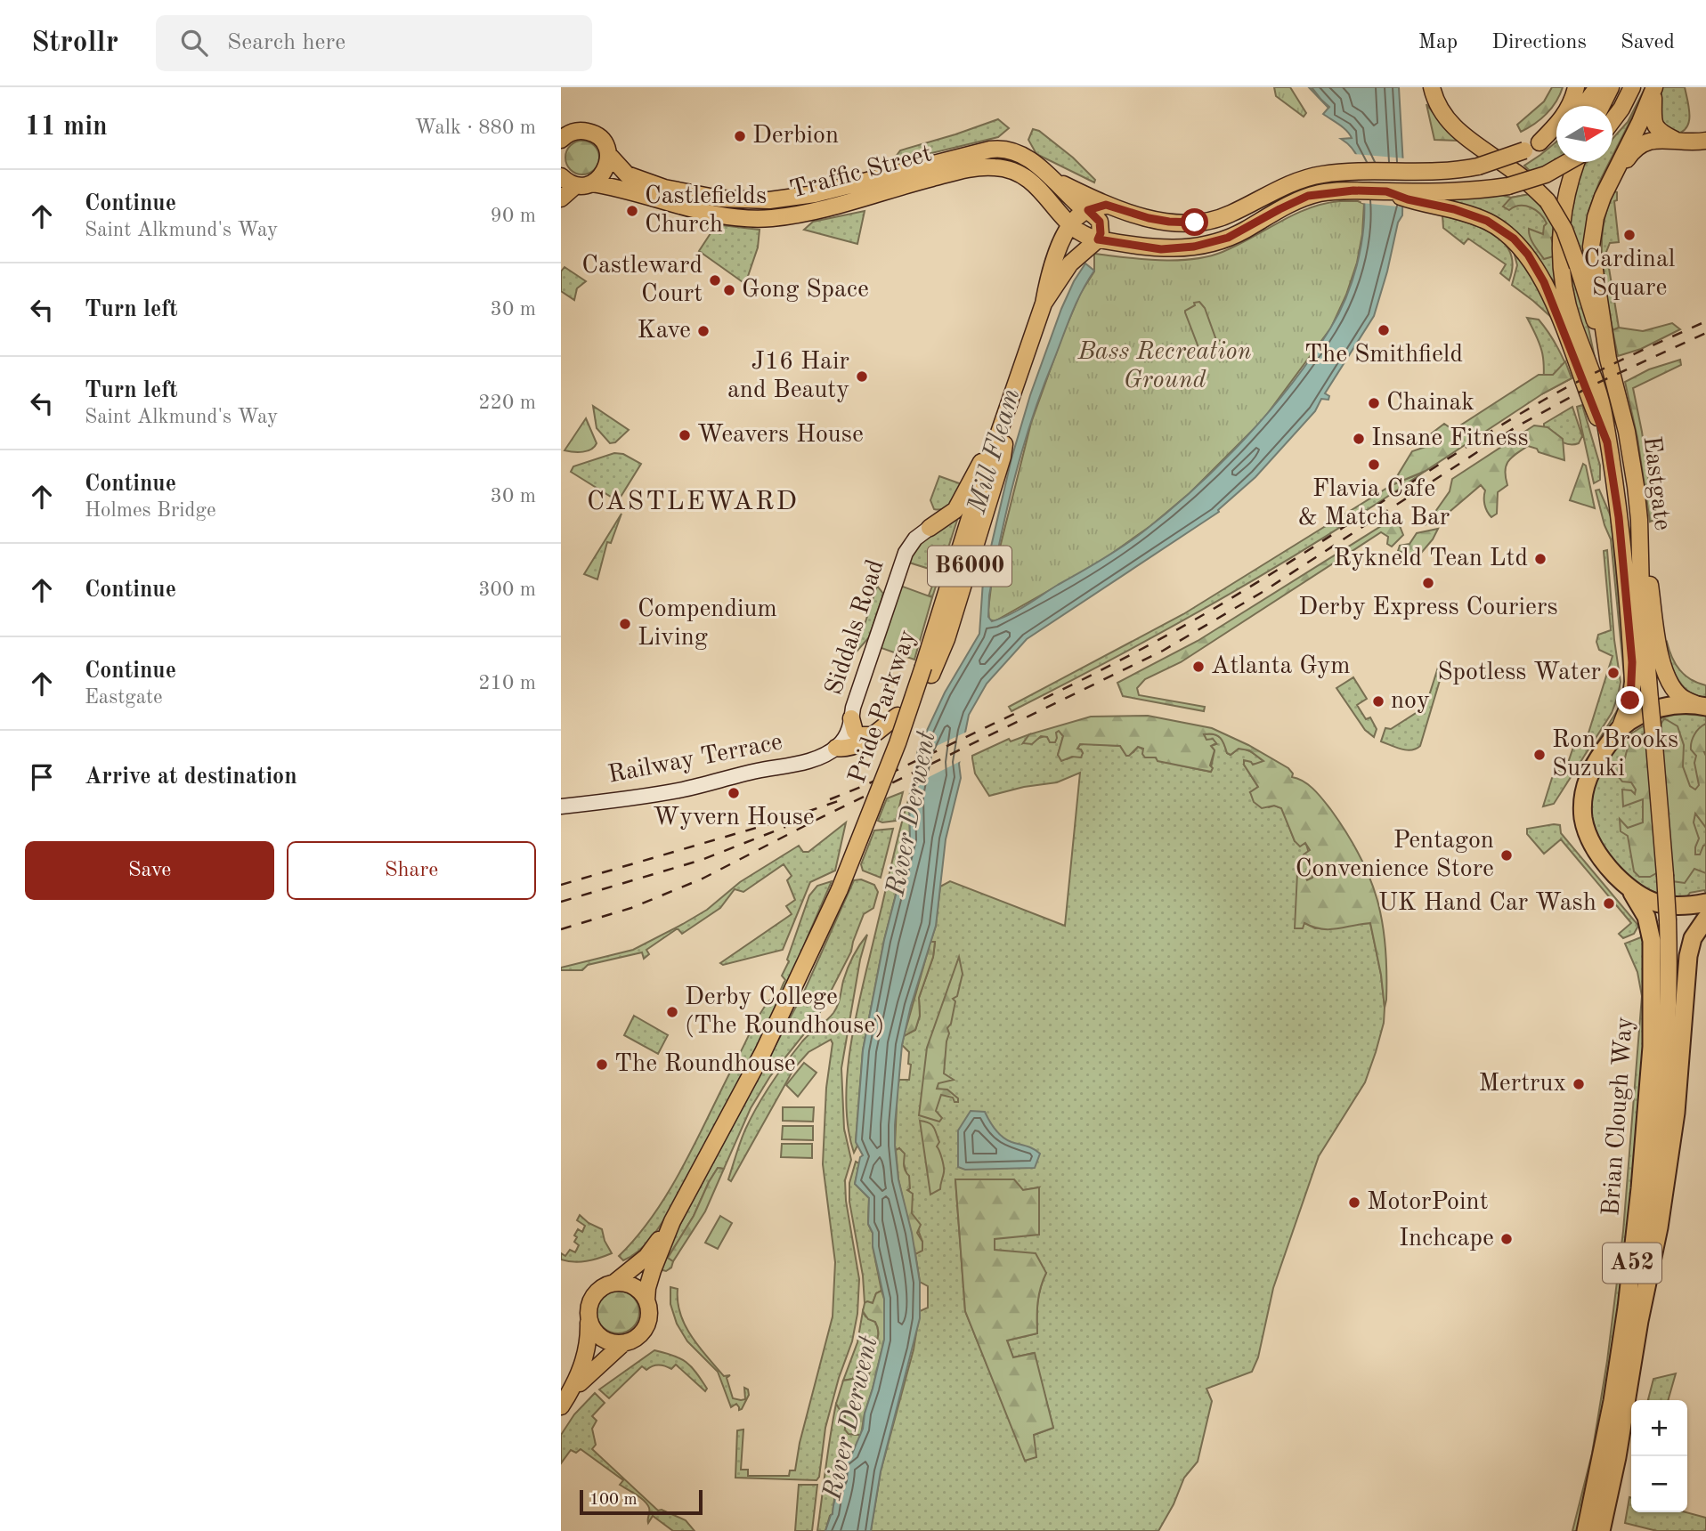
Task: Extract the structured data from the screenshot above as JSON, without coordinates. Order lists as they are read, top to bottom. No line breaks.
{"streets":{"highway":["Brian Clough Way","A52"],"main road":["Traffic Street","Eastgate","B6000","Siddals Road","Pride Parkway","Railway Terrace"]},"crossings":[["Traffic Street","Pride Parkway"],["Eastgate","Brian Clough Way"],["Eastgate","A52"],["B6000","Siddals Road"],["B6000","Pride Parkway"],["Siddals Road","Railway Terrace"],["Brian Clough Way","A52"]],"districts":["CASTLEWARD"],"water":["Mill Fleam","River Derwent"],"parks":["Bass Recreation Ground"],"places":["Derbion","Castlefields Church","Cardinal Square","Castleward Court","Gong Space","The Smithfield","Kave","J16 Hair and Beauty","Chainak","Weavers House","Insane Fitness","Flavia Cafe & Matcha Bar","Rykneld Tean Ltd","Derby Express Couriers","Compendium Living","Atlanta Gym","Spotless Water","noy","Ron Brooks Suzuki","Wyvern House","Pentagon Convenience Store","UK Hand Car Wash","Derby College (The Roundhouse)","The Roundhouse","Mertrux","MotorPoint","Inchcape"],"scale_bar":"100 m","north":"right","page":{"header":"Strollr","search":"Search here","nav":["Map","Directions","Saved"],"heading":["11 min","Walk · 880 m"],"list":[["Continue","Saint Alkmund's Way","90 m"],["Turn left","30 m"],["Turn left","Saint Alkmund's Way","220 m"],["Continue","Holmes Bridge","30 m"],["Continue","300 m"],["Continue","Eastgate","210 m"],"Arrive at destination"],"buttons":["Save","Share"],"map_buttons":["+","−"],"scale":"100 m"}}
